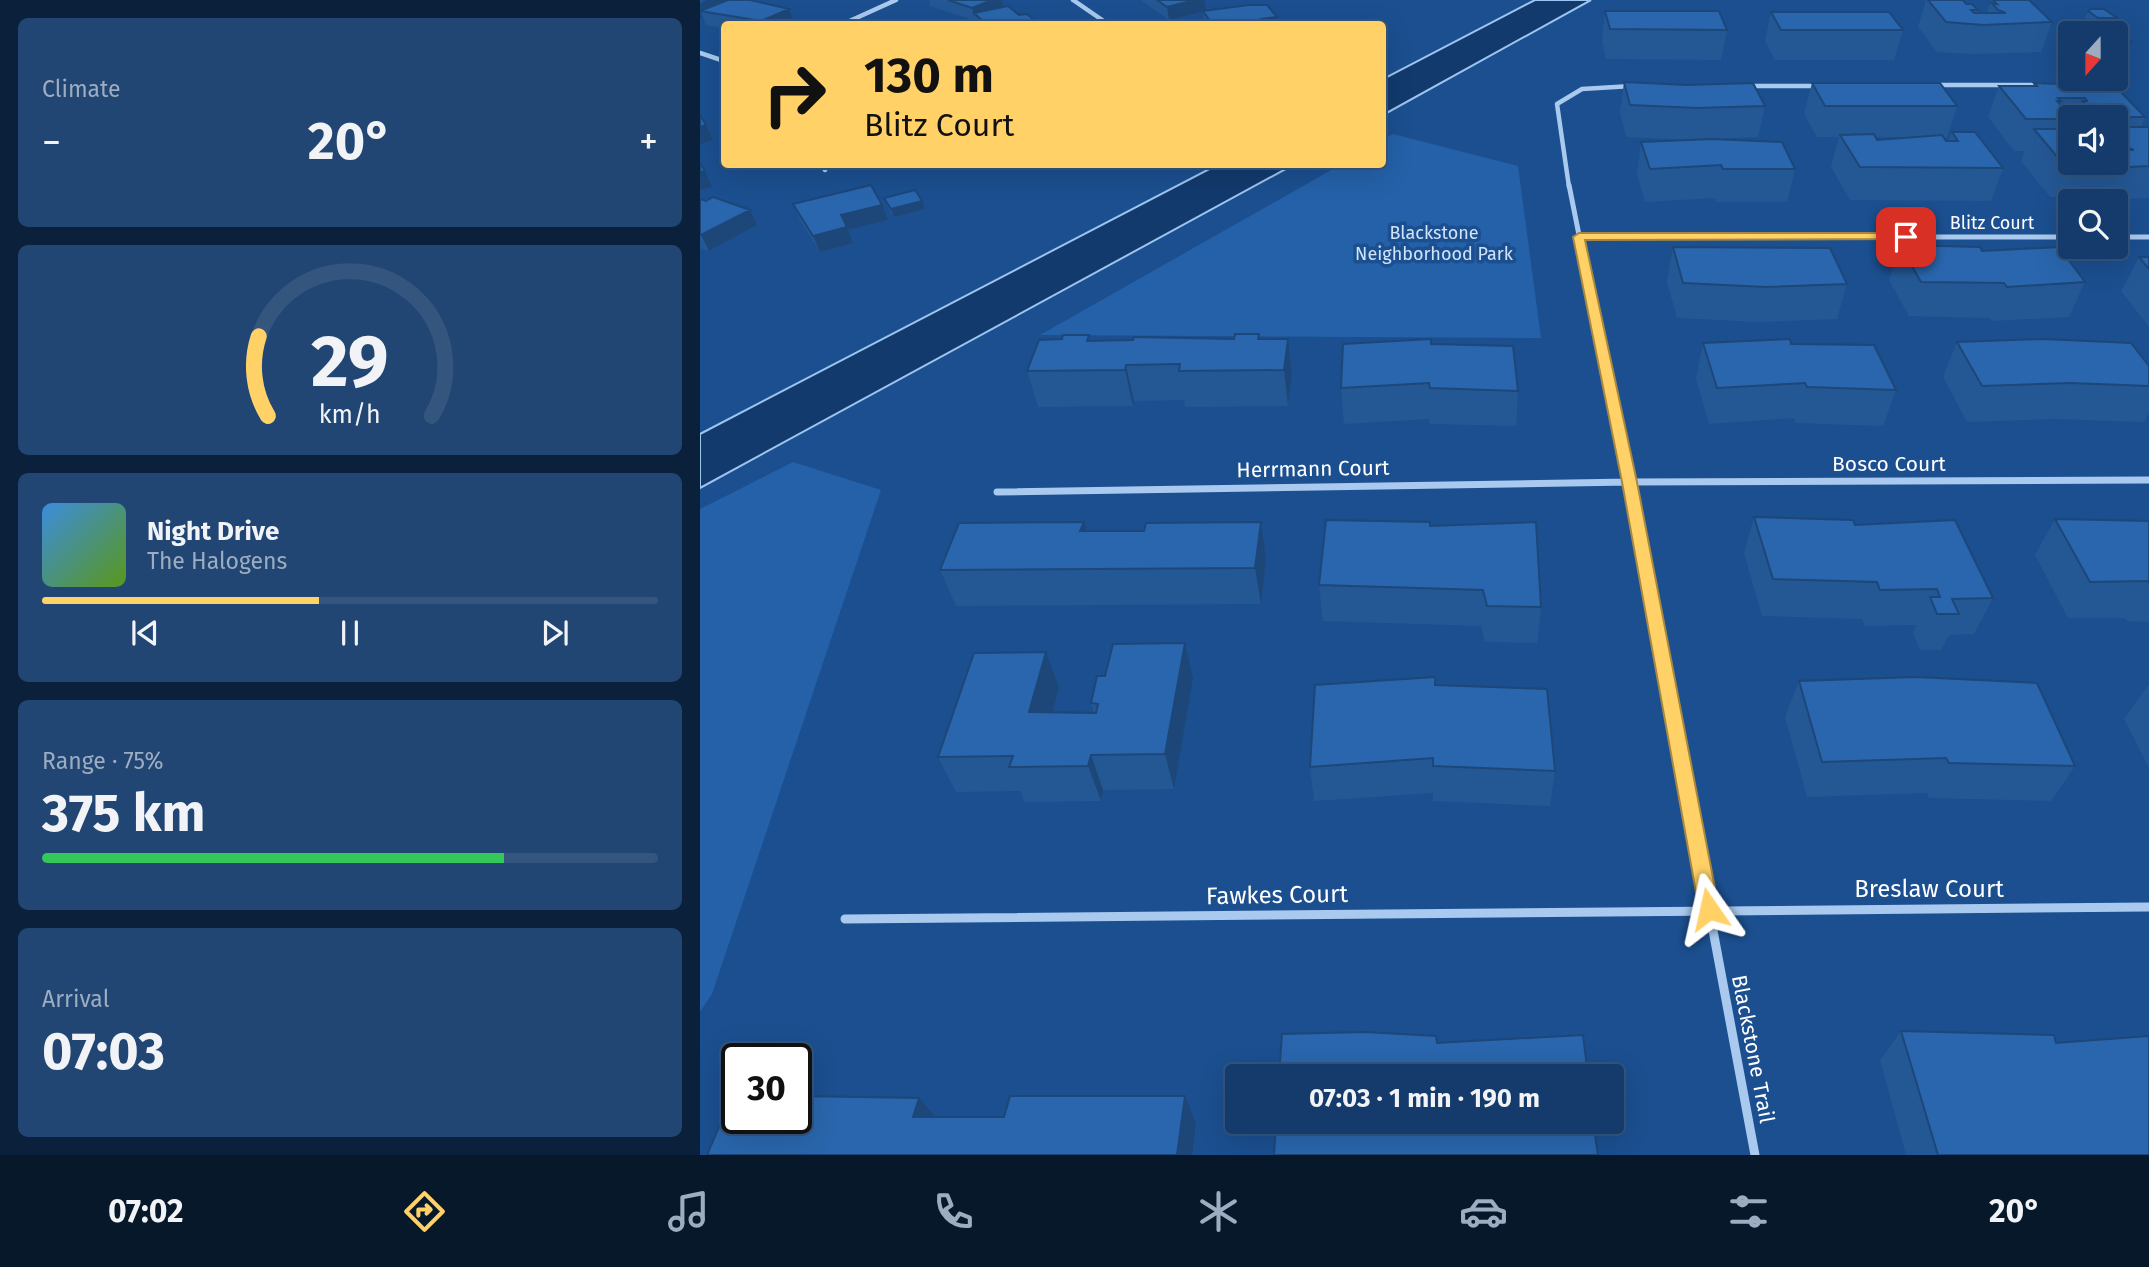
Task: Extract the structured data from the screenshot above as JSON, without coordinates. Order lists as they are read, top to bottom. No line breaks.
{"streets":{"street":["Blitz Court","Bosco Court","Herrmann Court","Breslaw Court","Fawkes Court","Blackstone Trail"]},"crossings":[["Blitz Court","Blackstone Trail"],["Bosco Court","Herrmann Court"],["Bosco Court","Blackstone Trail"],["Herrmann Court","Blackstone Trail"],["Breslaw Court","Fawkes Court"],["Breslaw Court","Blackstone Trail"],["Fawkes Court","Blackstone Trail"]],"parks":["Blackstone Neighborhood Park"],"north":"bottom","page":{"tile":["Climate",["Range · 75%","375 km"],["Arrival","07:03"]],"turn":["130 m","Blitz Court"],"heat":["−","20°","+"],"song":["Night Drive","The Halogens"],"limit":"30","trip":"07:03 · 1 min · 190 m","tabs":["07:02","20°"],"gauge":["29","km/h"]}}
